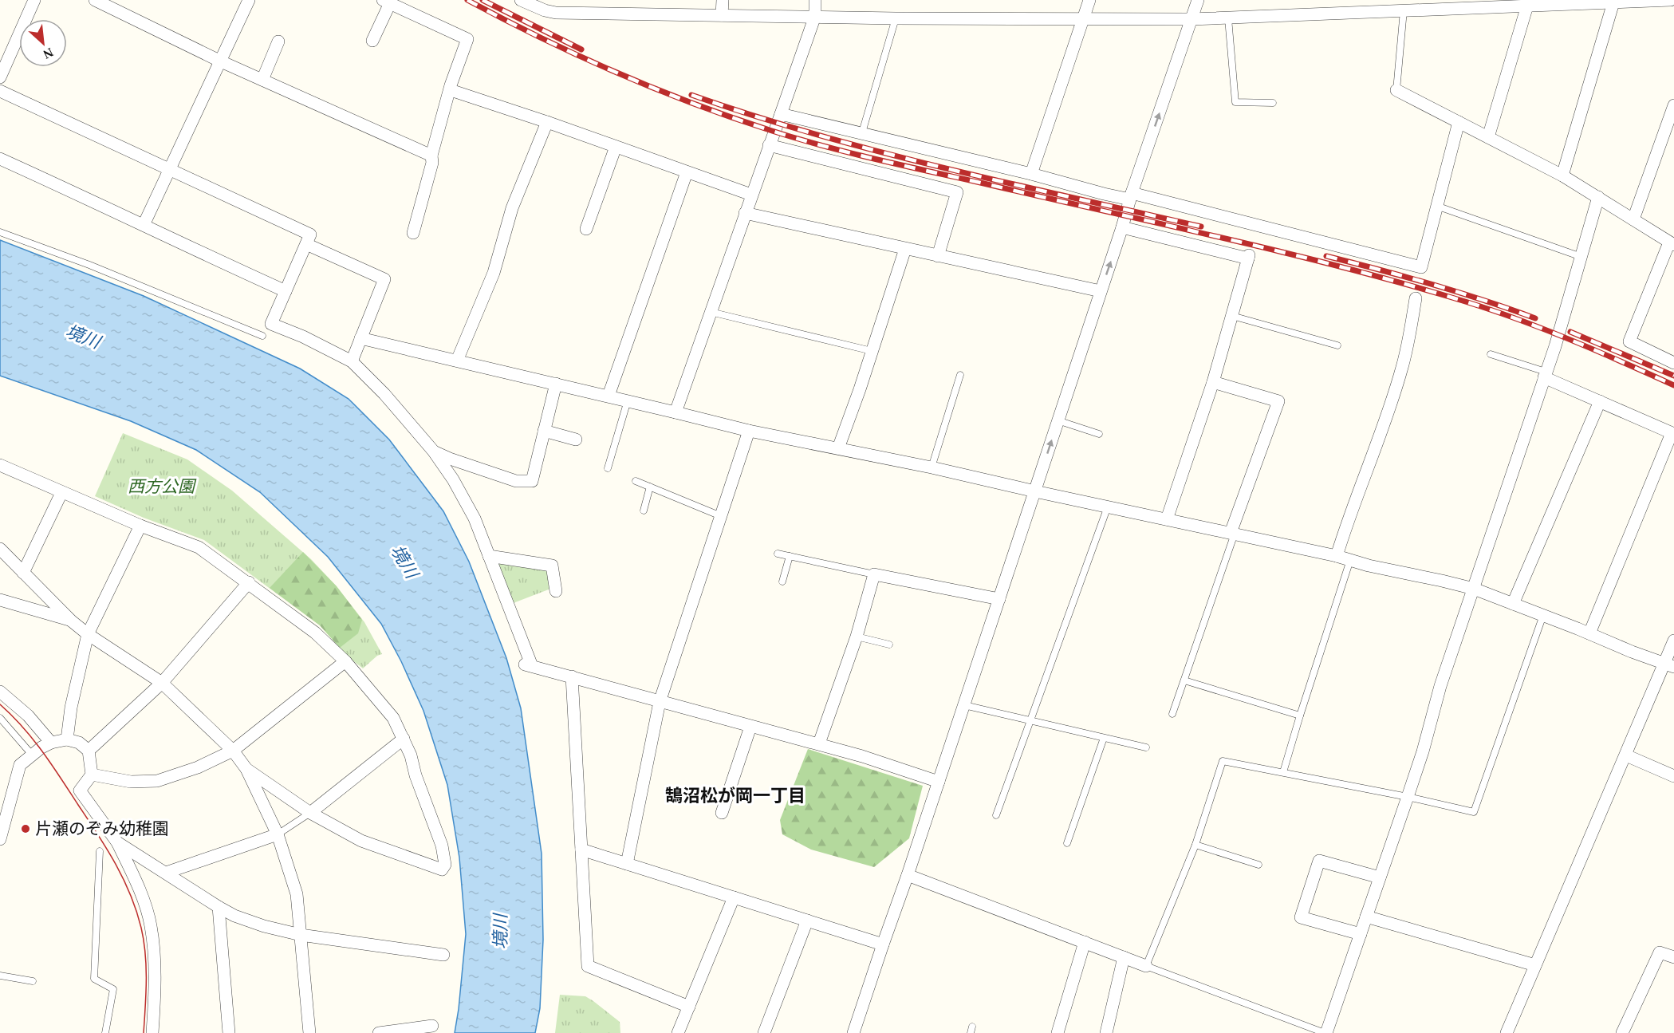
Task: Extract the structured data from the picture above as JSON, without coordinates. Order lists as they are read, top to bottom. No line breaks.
{"districts":["鵠沼松が岡一丁目"],"water":["境川"],"parks":["西方公園"],"places":["片瀬のぞみ幼稚園"],"north":"bottom right"}
